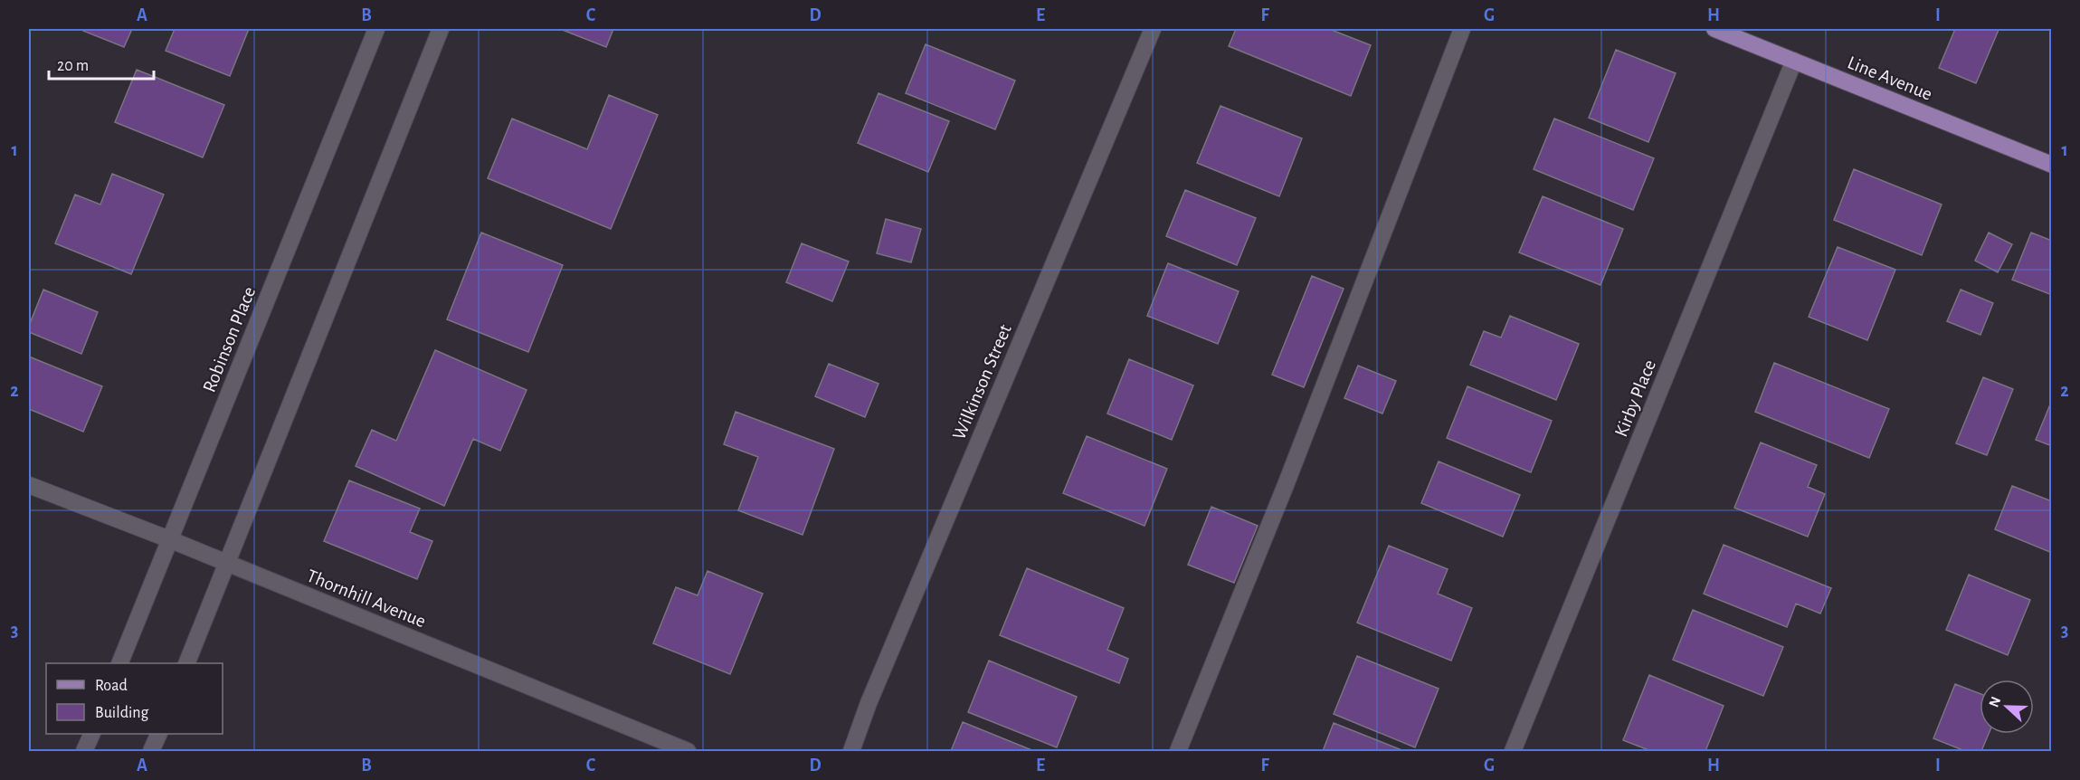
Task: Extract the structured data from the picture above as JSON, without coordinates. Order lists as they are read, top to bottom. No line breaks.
{"streets":{"main road":["Line Avenue"],"street":["Robinson Place","Wilkinson Street","Kirby Place","Thornhill Avenue"]},"crossings":[["Line Avenue","Kirby Place"],["Robinson Place","Thornhill Avenue"]],"legend":["Road","Building"],"scale_bar":"20 m","north":"left","grid":{"columns":["A","B","C","D","E","F","G","H","I"],"rows":["1","2","3"]}}
